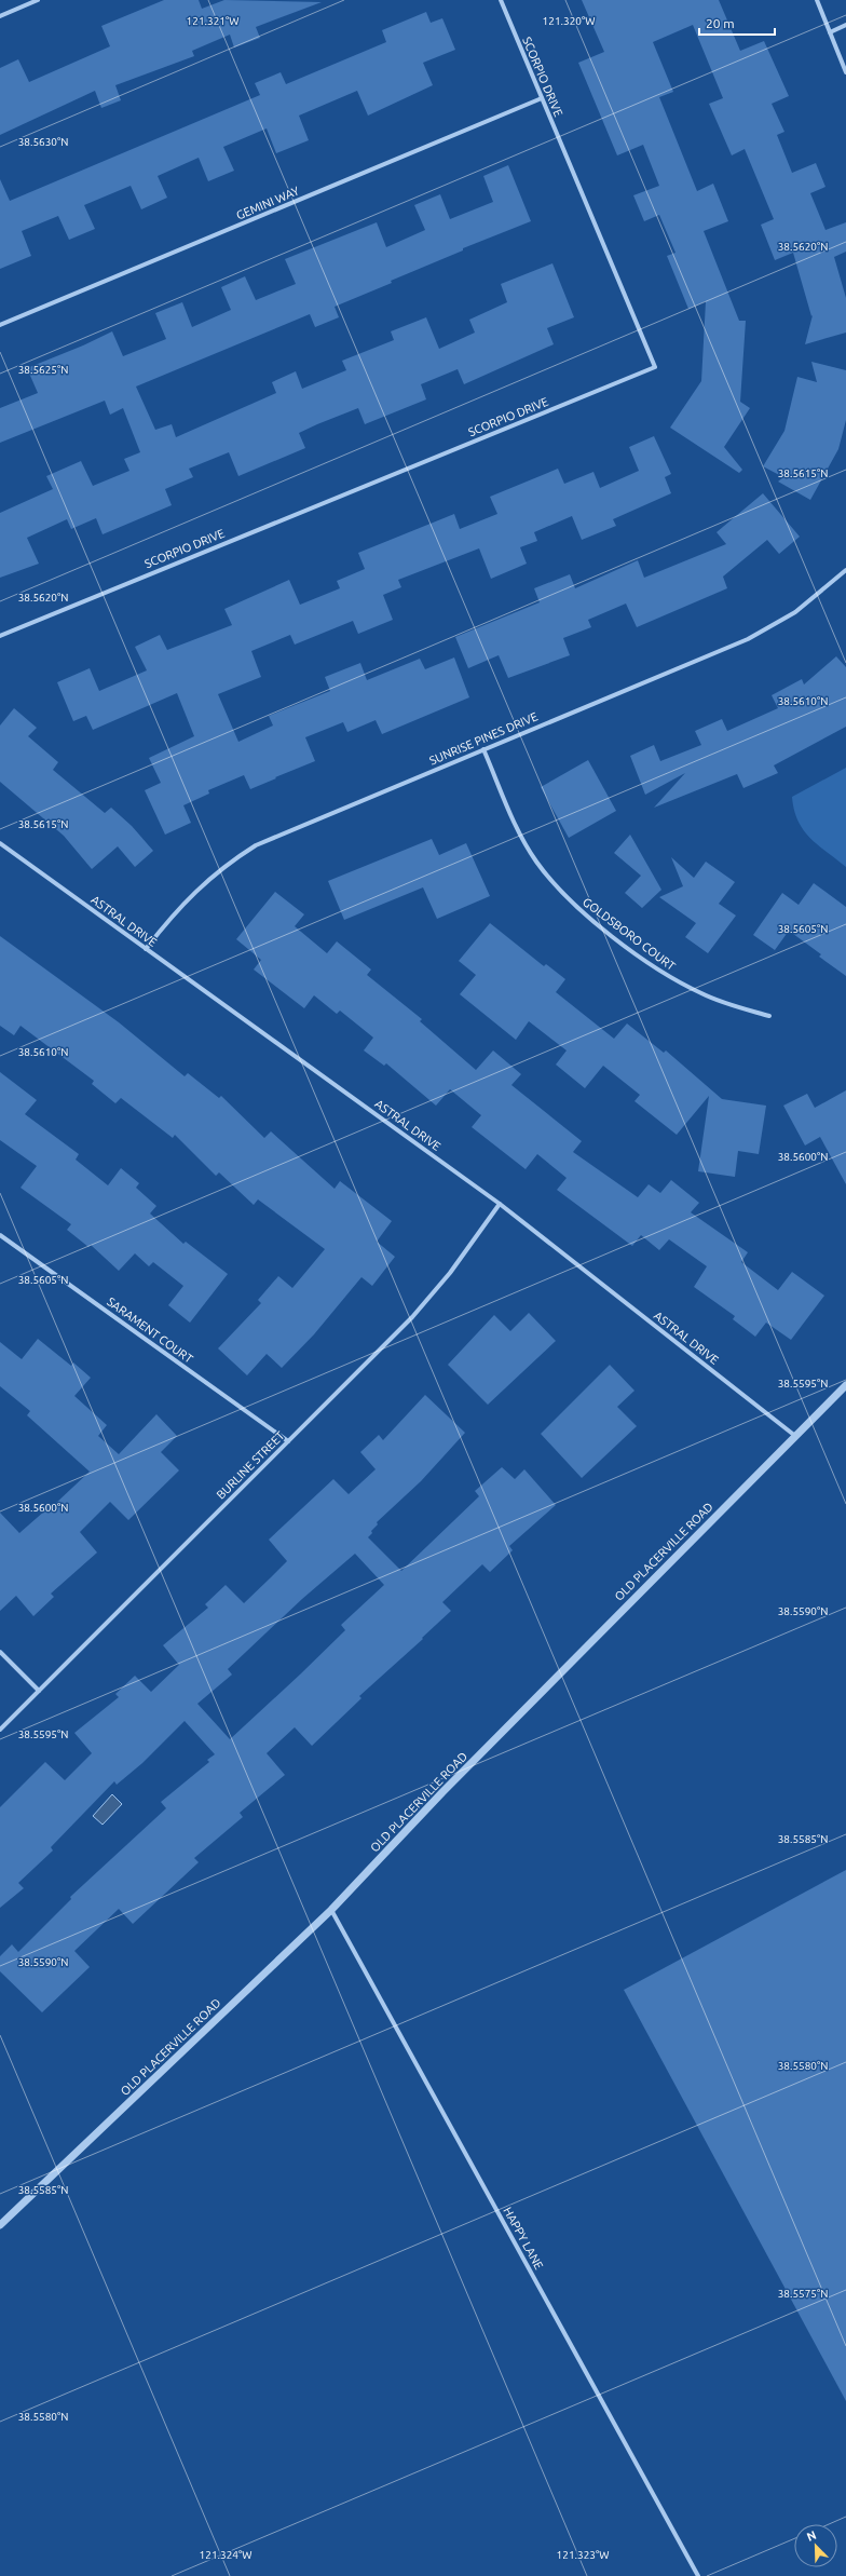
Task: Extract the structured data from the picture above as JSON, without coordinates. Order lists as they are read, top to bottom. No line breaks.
{"streets":{"street":["SCORPIO DRIVE","GEMINI WAY","SUNRISE PINES DRIVE","ASTRAL DRIVE","GOLDSBORO COURT","SARAMENT COURT","BURLINE STREET","OLD PLACERVILLE ROAD","HAPPY LANE"]},"crossings":[["SCORPIO DRIVE","GEMINI WAY"],["SUNRISE PINES DRIVE","ASTRAL DRIVE"],["SUNRISE PINES DRIVE","GOLDSBORO COURT"],["ASTRAL DRIVE","BURLINE STREET"],["ASTRAL DRIVE","OLD PLACERVILLE ROAD"],["SARAMENT COURT","BURLINE STREET"],["OLD PLACERVILLE ROAD","HAPPY LANE"]],"scale_bar":"20 m","north":"top left","coordinates":["121.321°W","121.320°W","38.5630°N","38.5620°N","38.5625°N","38.5615°N","38.5610°N","38.5605°N","38.5600°N","38.5595°N","38.5590°N","38.5585°N","38.5580°N","38.5575°N","121.324°W","121.323°W"]}
